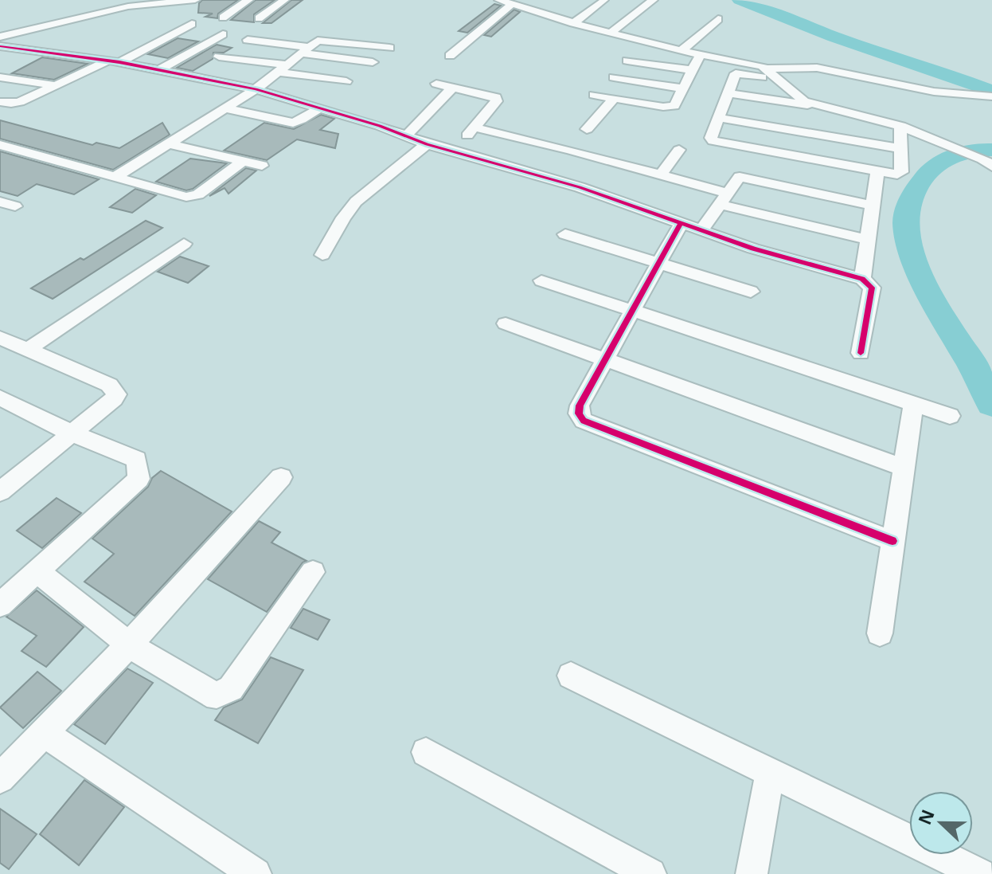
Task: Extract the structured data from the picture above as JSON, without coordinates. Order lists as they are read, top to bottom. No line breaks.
{"north":"left"}
